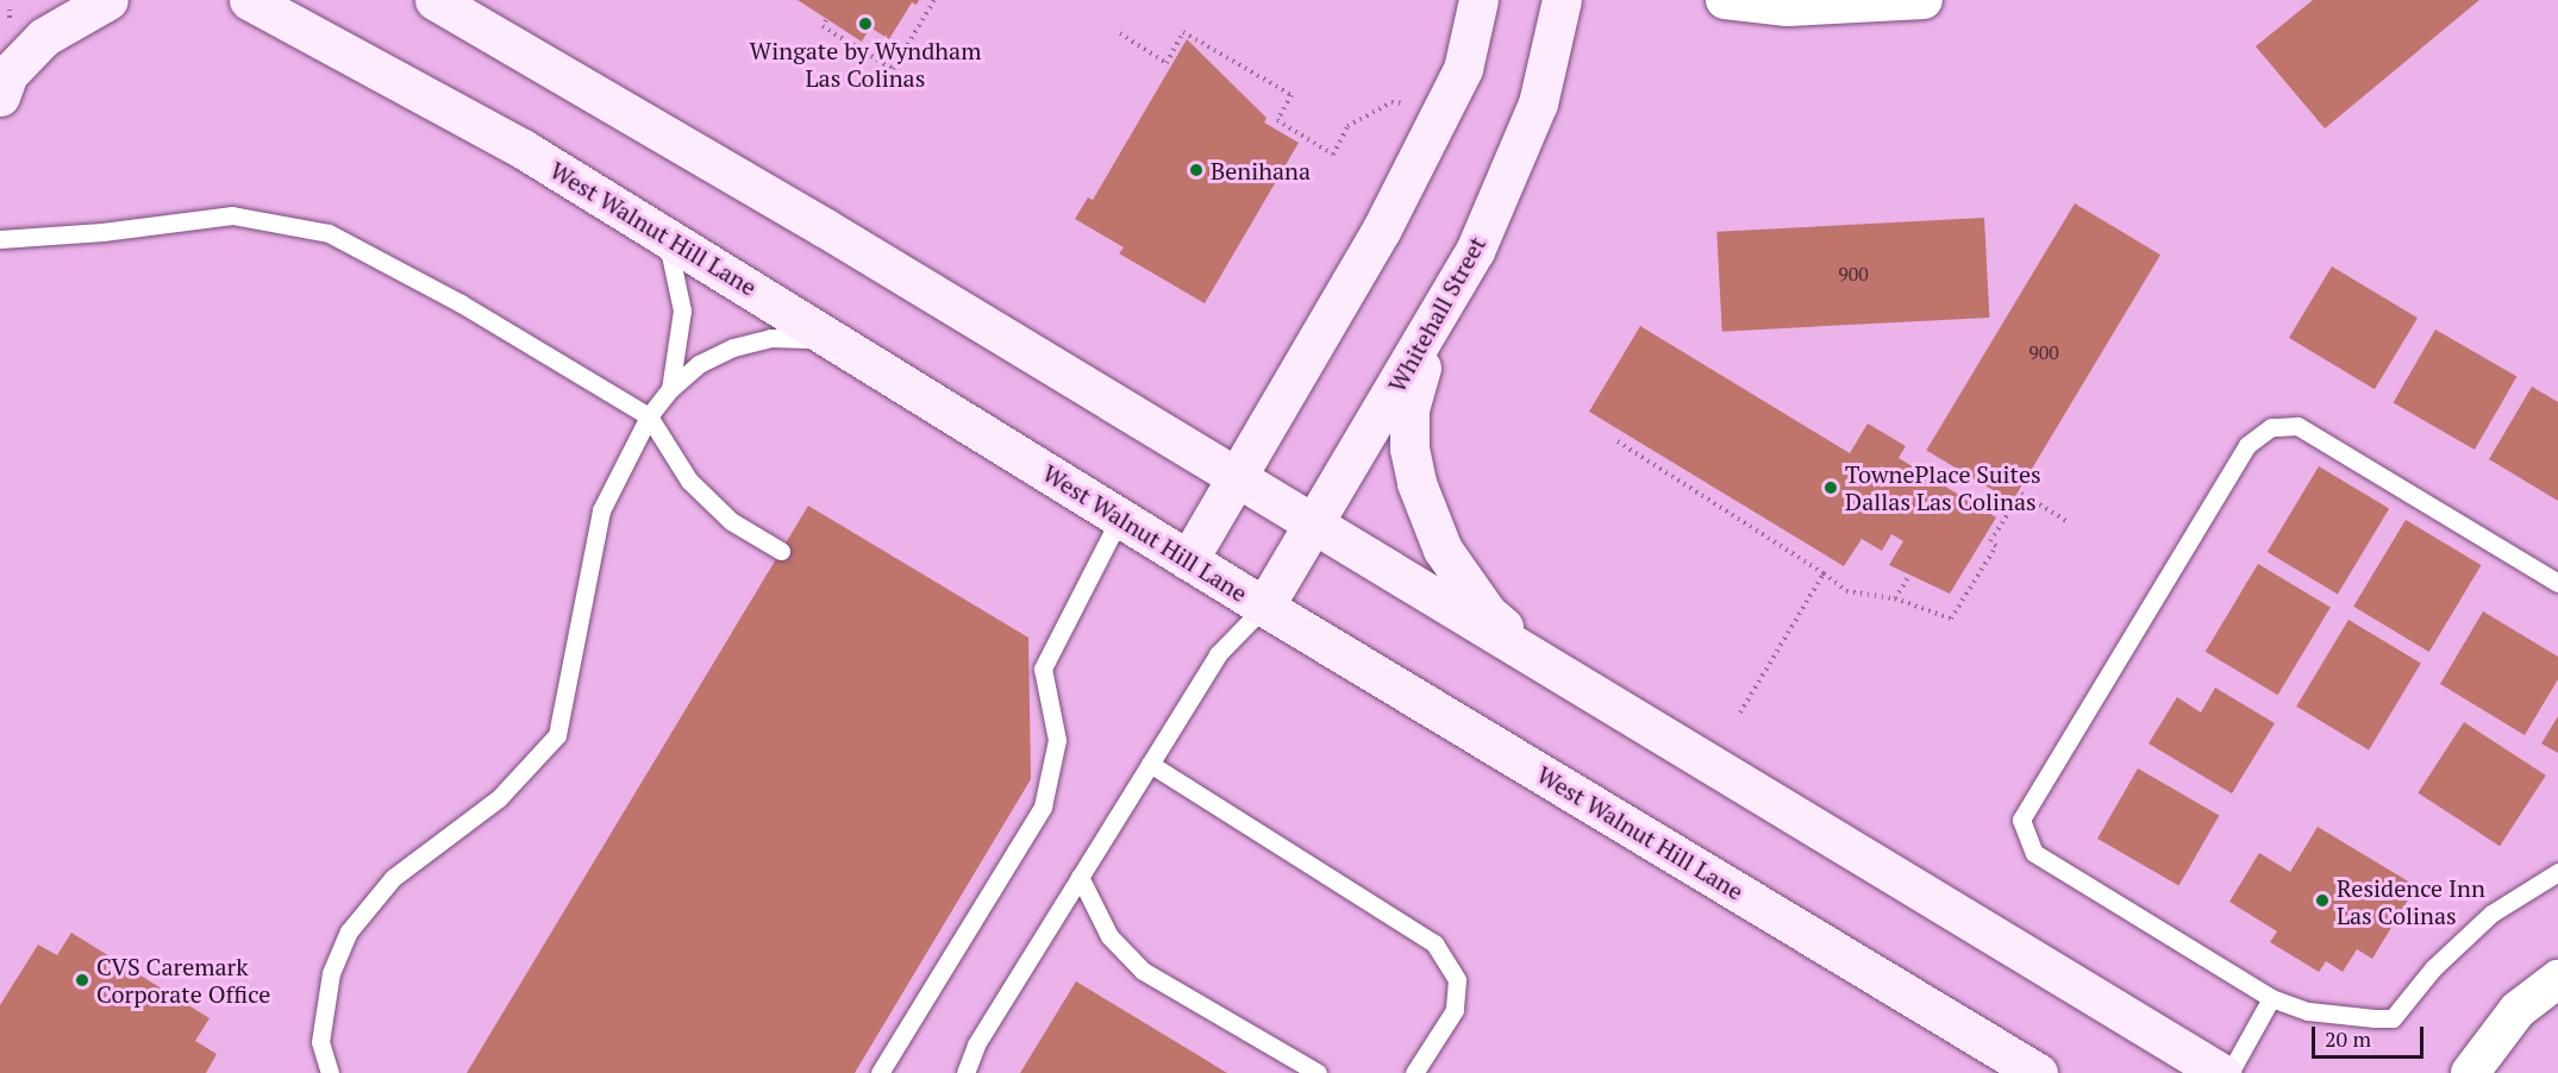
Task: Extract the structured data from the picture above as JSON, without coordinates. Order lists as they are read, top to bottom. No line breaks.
{"streets":{"main road":["West Walnut Hill Lane","Whitehall Street"]},"crossings":[["West Walnut Hill Lane","Whitehall Street"]],"places":["Wingate by Wyndham Las Colinas","Benihana","TownePlace Suites Dallas Las Colinas","Residence Inn Las Colinas","CVS Caremark Corporate Office"],"house_numbers":["900","900"],"scale_bar":"20 m"}
